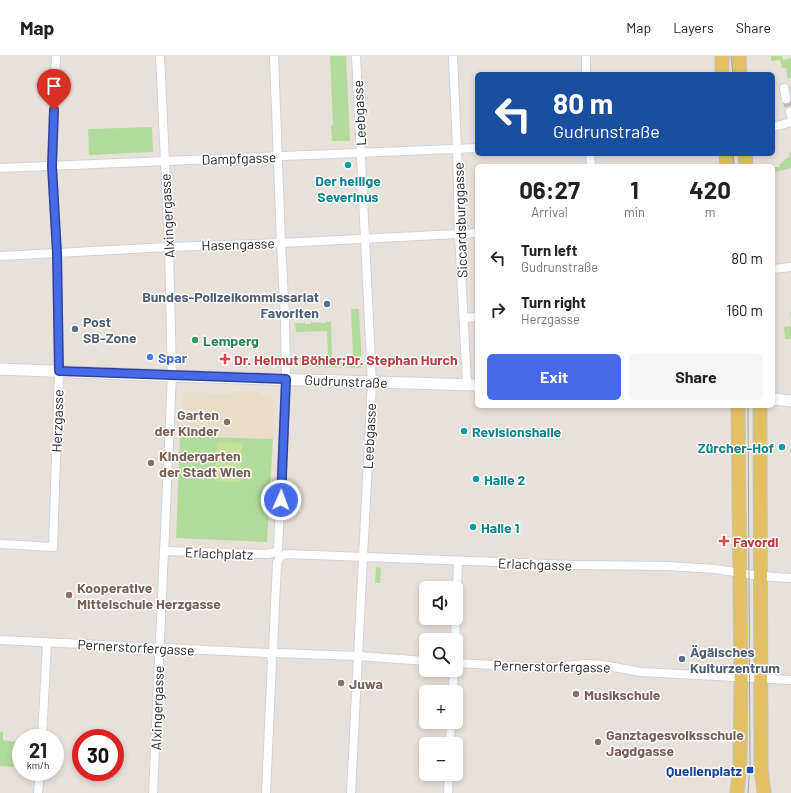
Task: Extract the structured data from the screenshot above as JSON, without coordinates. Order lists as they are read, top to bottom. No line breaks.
{"streets":{"main road":["Gudrunstraße"],"street":["Leebgasse","Dampfgasse","Alxingergasse","Siccardsburggasse","Hasengasse","Herzgasse","Erlachplatz","Erlachgasse","Pernerstorfergasse"]},"crossings":[["Leebgasse","Dampfgasse"],["Leebgasse","Hasengasse"],["Leebgasse","Gudrunstraße"],["Leebgasse","Erlachgasse"],["Leebgasse","Pernerstorfergasse"],["Dampfgasse","Alxingergasse"],["Dampfgasse","Siccardsburggasse"],["Dampfgasse","Herzgasse"],["Alxingergasse","Hasengasse"],["Alxingergasse","Gudrunstraße"],["Alxingergasse","Erlachplatz"],["Alxingergasse","Pernerstorfergasse"],["Siccardsburggasse","Hasengasse"],["Siccardsburggasse","Gudrunstraße"],["Hasengasse","Herzgasse"],["Gudrunstraße","Herzgasse"],["Gudrunstraße","Erlachplatz"],["Erlachgasse","Pernerstorfergasse"]],"places":{"other":["Der heilige Severinus","Bundes-Polizeikommissariat Favoriten","Post SB-Zone","Lemperg","Spar","Garten der Kinder","Revisionshalle","Zürcher-Hof","Kindergarten der Stadt Wien","Halle 2","Halle 1","Kooperative Mittelschule Herzgasse","Ägäisches Kulturzentrum","Juwa","Musikschule","Ganztagesvolksschule Jagdgasse"],"health":["Dr. Helmut Böhler;Dr. Stephan Hurch","Favordi"],"transit":["Quellenplatz"]},"page":{"header":"Map","nav":["Map","Layers","Share"],"turn":["80 m","Gudrunstraße"],"eta":["06:27","Arrival","1","min","420","m"],"list":[{"name":"Turn left","note":"Gudrunstraße","value":"80 m"},{"name":"Turn right","note":"Herzgasse","value":"160 m"}],"buttons":["Exit","Share"],"map_buttons":["+","−"],"speed":"21 km/h","limit":"30"}}
